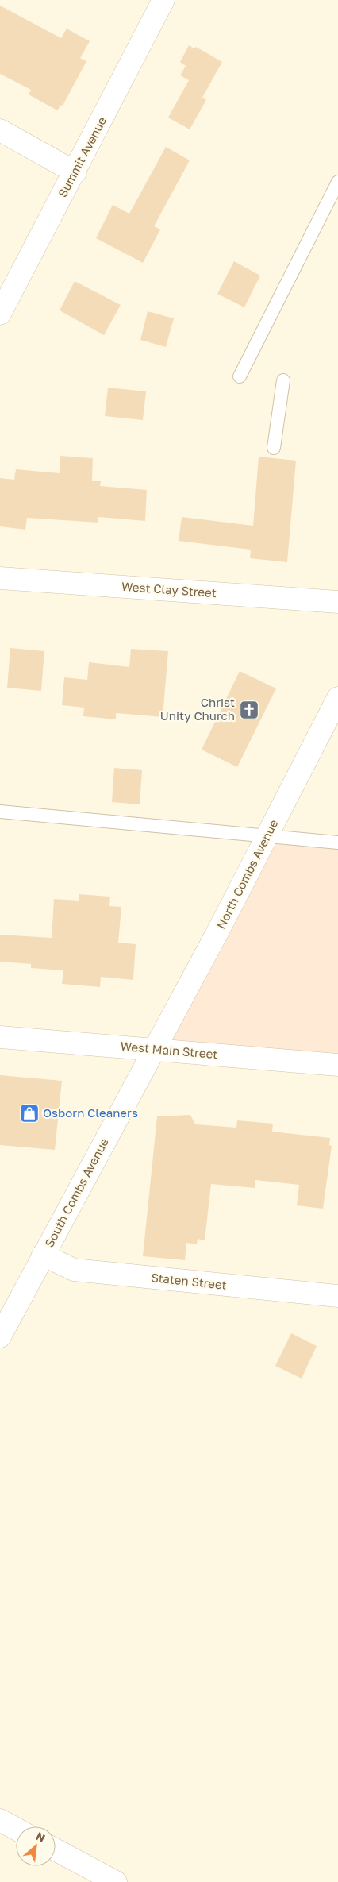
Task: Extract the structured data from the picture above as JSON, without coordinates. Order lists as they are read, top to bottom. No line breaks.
{"streets":{"street":["Summit Avenue","West Clay Street","North Combs Avenue","West Main Street","South Combs Avenue","Staten Street"]},"crossings":[["North Combs Avenue","West Main Street"],["North Combs Avenue","South Combs Avenue"],["West Main Street","South Combs Avenue"],["South Combs Avenue","Staten Street"]],"places":{"church":["Christ Unity Church"],"shop":["Osborn Cleaners"]},"north":"top right"}
